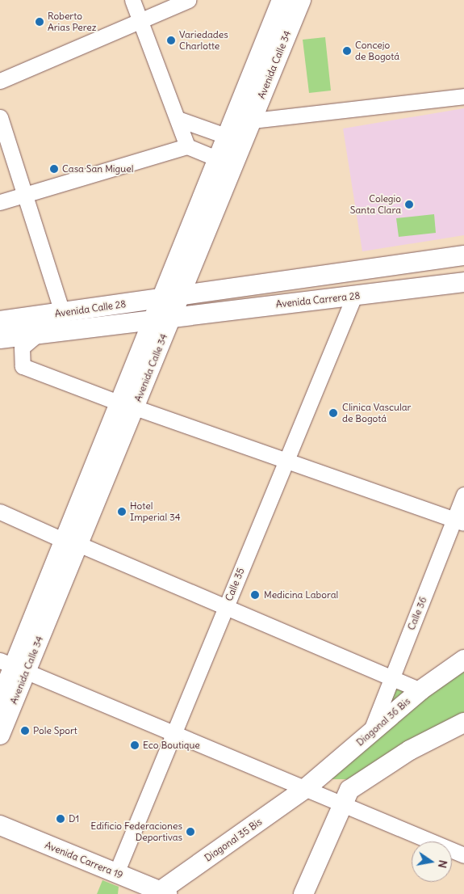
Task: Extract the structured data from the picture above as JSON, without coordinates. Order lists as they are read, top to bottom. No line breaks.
{"streets":{"main road":["Avenida Calle 34","Avenida Carrera 28","Avenida Calle 28","Diagonal 36 Bis","Diagonal 35 Bis","Avenida Carrera 19"],"street":["Calle 35","Calle 36"]},"crossings":[["Avenida Calle 34","Avenida Carrera 28"],["Avenida Calle 34","Avenida Calle 28"],["Avenida Carrera 28","Avenida Calle 28"],["Avenida Carrera 28","Calle 35"],["Calle 35","Avenida Carrera 19"],["Calle 36","Diagonal 36 Bis"],["Diagonal 36 Bis","Diagonal 35 Bis"],["Diagonal 35 Bis","Avenida Carrera 19"]],"places":["Roberto Arias Perez","Variedades Charlotte","Concejo de Bogotá","Casa San Miguel","Colegio Santa Clara","Clinica Vascular de Bogotá","Hotel Imperial 34","Medicina Laboral","Pole Sport","Eco Boutique","D1","Edificio Federaciones Deportivas"],"north":"right"}
